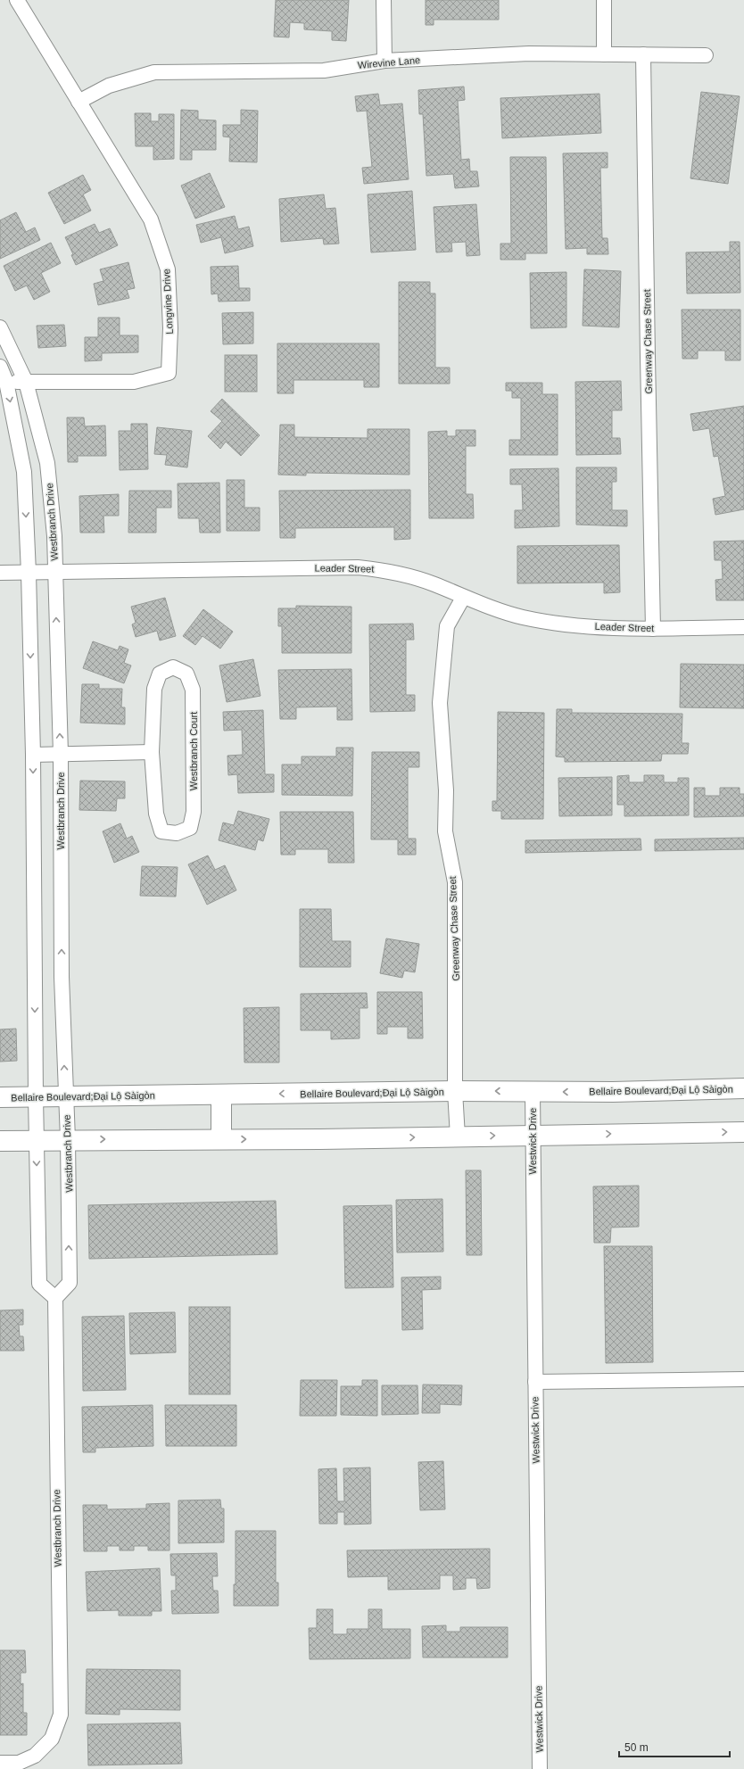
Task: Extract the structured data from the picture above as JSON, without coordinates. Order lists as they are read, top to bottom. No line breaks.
{"streets":{"main road":["Bellaire Boulevard;Đại Lộ Sàigòn"],"street":["Wirevine Lane","Longvine Drive","Greenway Chase Street","Westbranch Drive","Leader Street","Westbranch Court","Westwick Drive"]},"crossings":[["Wirevine Lane","Longvine Drive"],["Wirevine Lane","Greenway Chase Street"],["Longvine Drive","Westbranch Drive"],["Greenway Chase Street","Leader Street"],["Greenway Chase Street","Bellaire Boulevard;Đại Lộ Sàigòn"],["Westbranch Drive","Leader Street"],["Westbranch Drive","Bellaire Boulevard;Đại Lộ Sàigòn"],["Bellaire Boulevard;Đại Lộ Sàigòn","Westwick Drive"]],"scale_bar":"50 m"}
